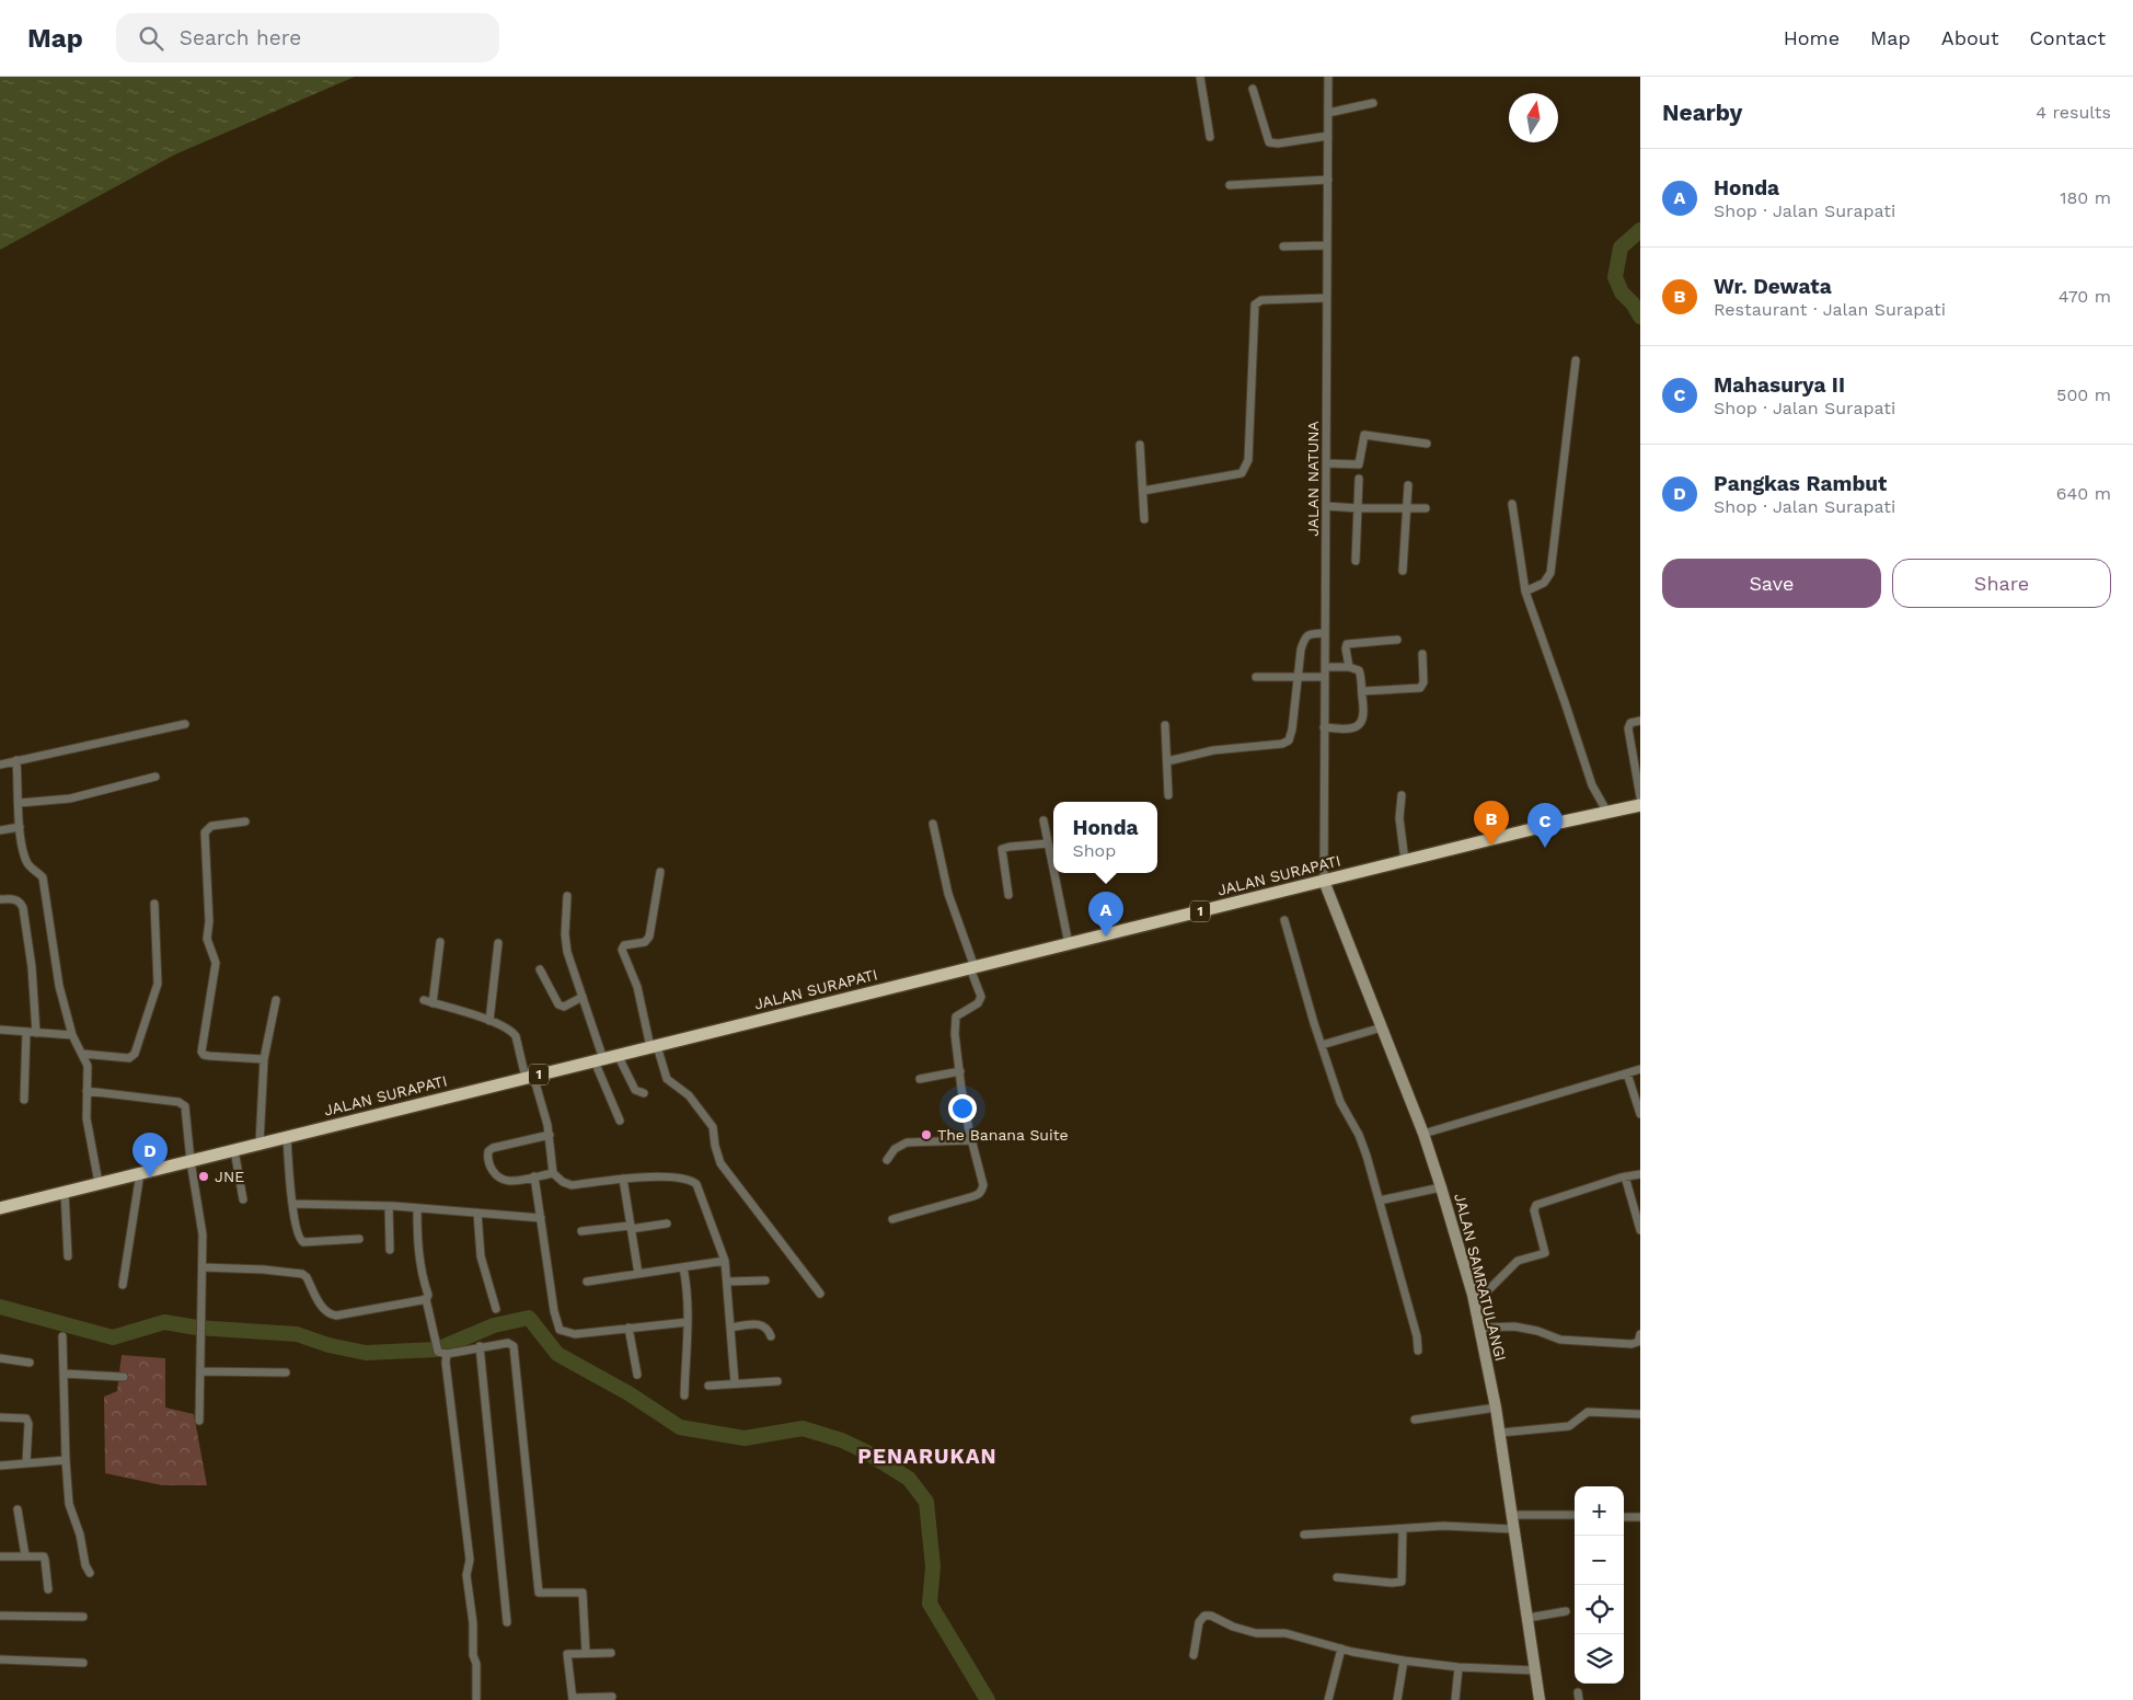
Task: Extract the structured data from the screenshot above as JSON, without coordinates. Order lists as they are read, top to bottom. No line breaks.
{"streets":{"highway":["JALAN SURAPATI","1"],"main road":["JALAN SAMRATULANGI"],"street":["JALAN NATUNA"]},"crossings":[["JALAN NATUNA","JALAN SURAPATI"],["JALAN NATUNA","JALAN SAMRATULANGI"],["JALAN SURAPATI","JALAN SAMRATULANGI"]],"districts":["PENARUKAN"],"places":["The Banana Suite","JNE"],"north":"top","page":{"header":"Map","search":"Search here","nav":["Home","Map","About","Contact"],"heading":["Nearby","4 results"],"list":[{"mark":"A","name":"Honda","note":"Shop · Jalan Surapati","value":"180 m"},{"mark":"B","name":"Wr. Dewata","note":"Restaurant · Jalan Surapati","value":"470 m"},{"mark":"C","name":"Mahasurya II","note":"Shop · Jalan Surapati","value":"500 m"},{"mark":"D","name":"Pangkas Rambut","note":"Shop · Jalan Surapati","value":"640 m"}],"buttons":["Save","Share"],"pins":["B","C","A","D"],"popup":["Honda","Shop"],"map_buttons":["+","−"]}}
